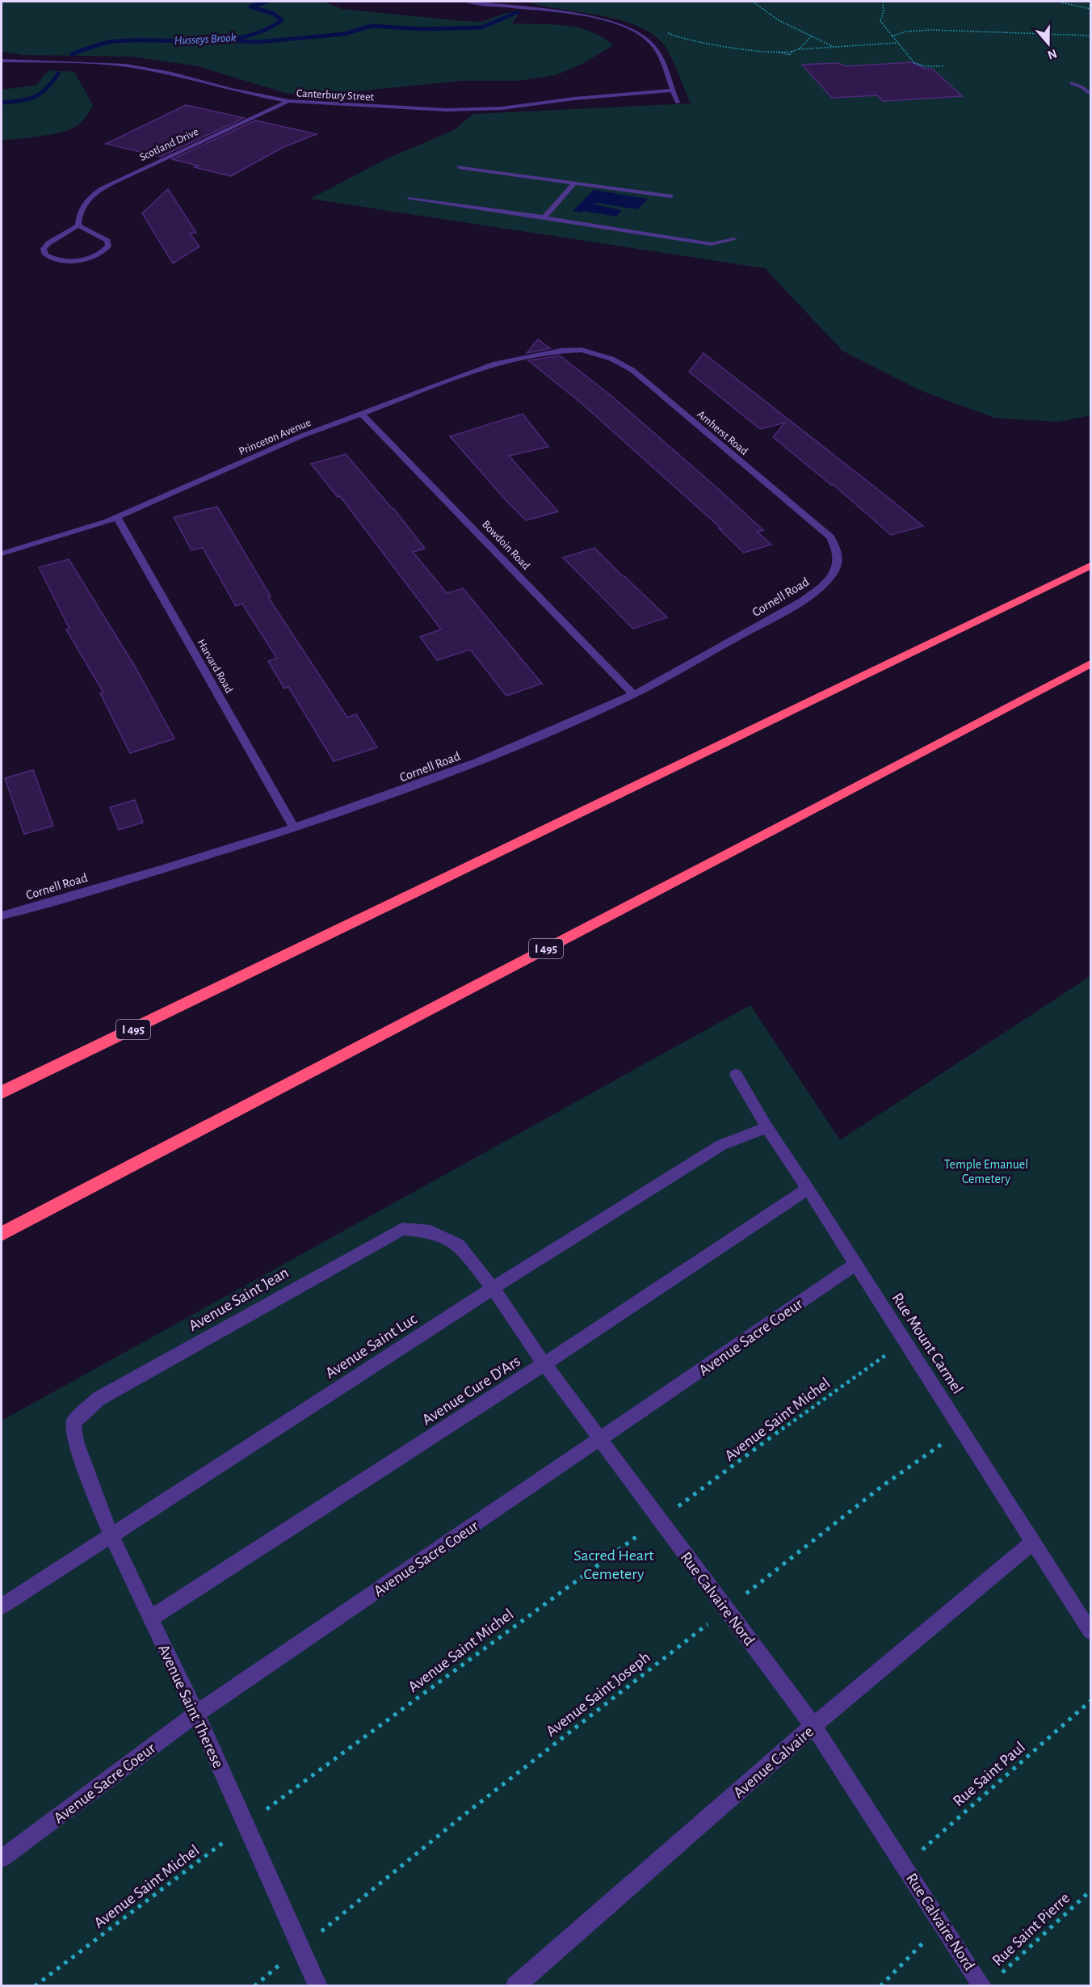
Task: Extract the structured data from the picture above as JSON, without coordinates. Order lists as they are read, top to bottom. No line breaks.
{"streets":{"highway":["I 495"],"street":["Canterbury Street","Scotland Drive","Amherst Road","Princeton Avenue","Bowdoin Road","Cornell Road","Harvard Road","Avenue Saint Jean","Avenue Sacre Coeur","Rue Mount Carmel","Avenue Saint Luc","Avenue Cure D'Ars","Rue Calvaire Nord","Avenue Saint Therese","Avenue Calvaire"],"path":["Avenue Saint Michel","Avenue Saint Joseph","Rue Saint Paul","Rue Saint Pierre"]},"crossings":[["Canterbury Street","Scotland Drive"],["Amherst Road","Princeton Avenue"],["Amherst Road","Cornell Road"],["Princeton Avenue","Bowdoin Road"],["Princeton Avenue","Harvard Road"],["Bowdoin Road","Cornell Road"],["Cornell Road","Harvard Road"],["Avenue Saint Jean","Rue Calvaire Nord"],["Avenue Saint Jean","Avenue Saint Therese"],["Avenue Sacre Coeur","Rue Mount Carmel"],["Avenue Sacre Coeur","Rue Calvaire Nord"],["Avenue Sacre Coeur","Avenue Saint Therese"],["Rue Mount Carmel","Avenue Saint Luc"],["Rue Mount Carmel","Avenue Cure D'Ars"],["Rue Mount Carmel","Avenue Saint Michel"],["Rue Mount Carmel","Avenue Saint Joseph"],["Rue Mount Carmel","Avenue Calvaire"],["Avenue Saint Luc","Rue Calvaire Nord"],["Avenue Saint Luc","Avenue Saint Therese"],["Avenue Cure D'Ars","Rue Calvaire Nord"],["Avenue Cure D'Ars","Avenue Saint Therese"],["Avenue Saint Michel","Rue Calvaire Nord"],["Avenue Saint Michel","Avenue Saint Therese"],["Rue Calvaire Nord","Avenue Saint Joseph"],["Rue Calvaire Nord","Avenue Calvaire"],["Rue Calvaire Nord","Rue Saint Paul"],["Rue Calvaire Nord","Rue Saint Pierre"],["Avenue Saint Joseph","Avenue Saint Therese"]],"water":["Husseys Brook"],"parks":["Temple Emanuel Cemetery","Sacred Heart Cemetery"],"north":"bottom"}
